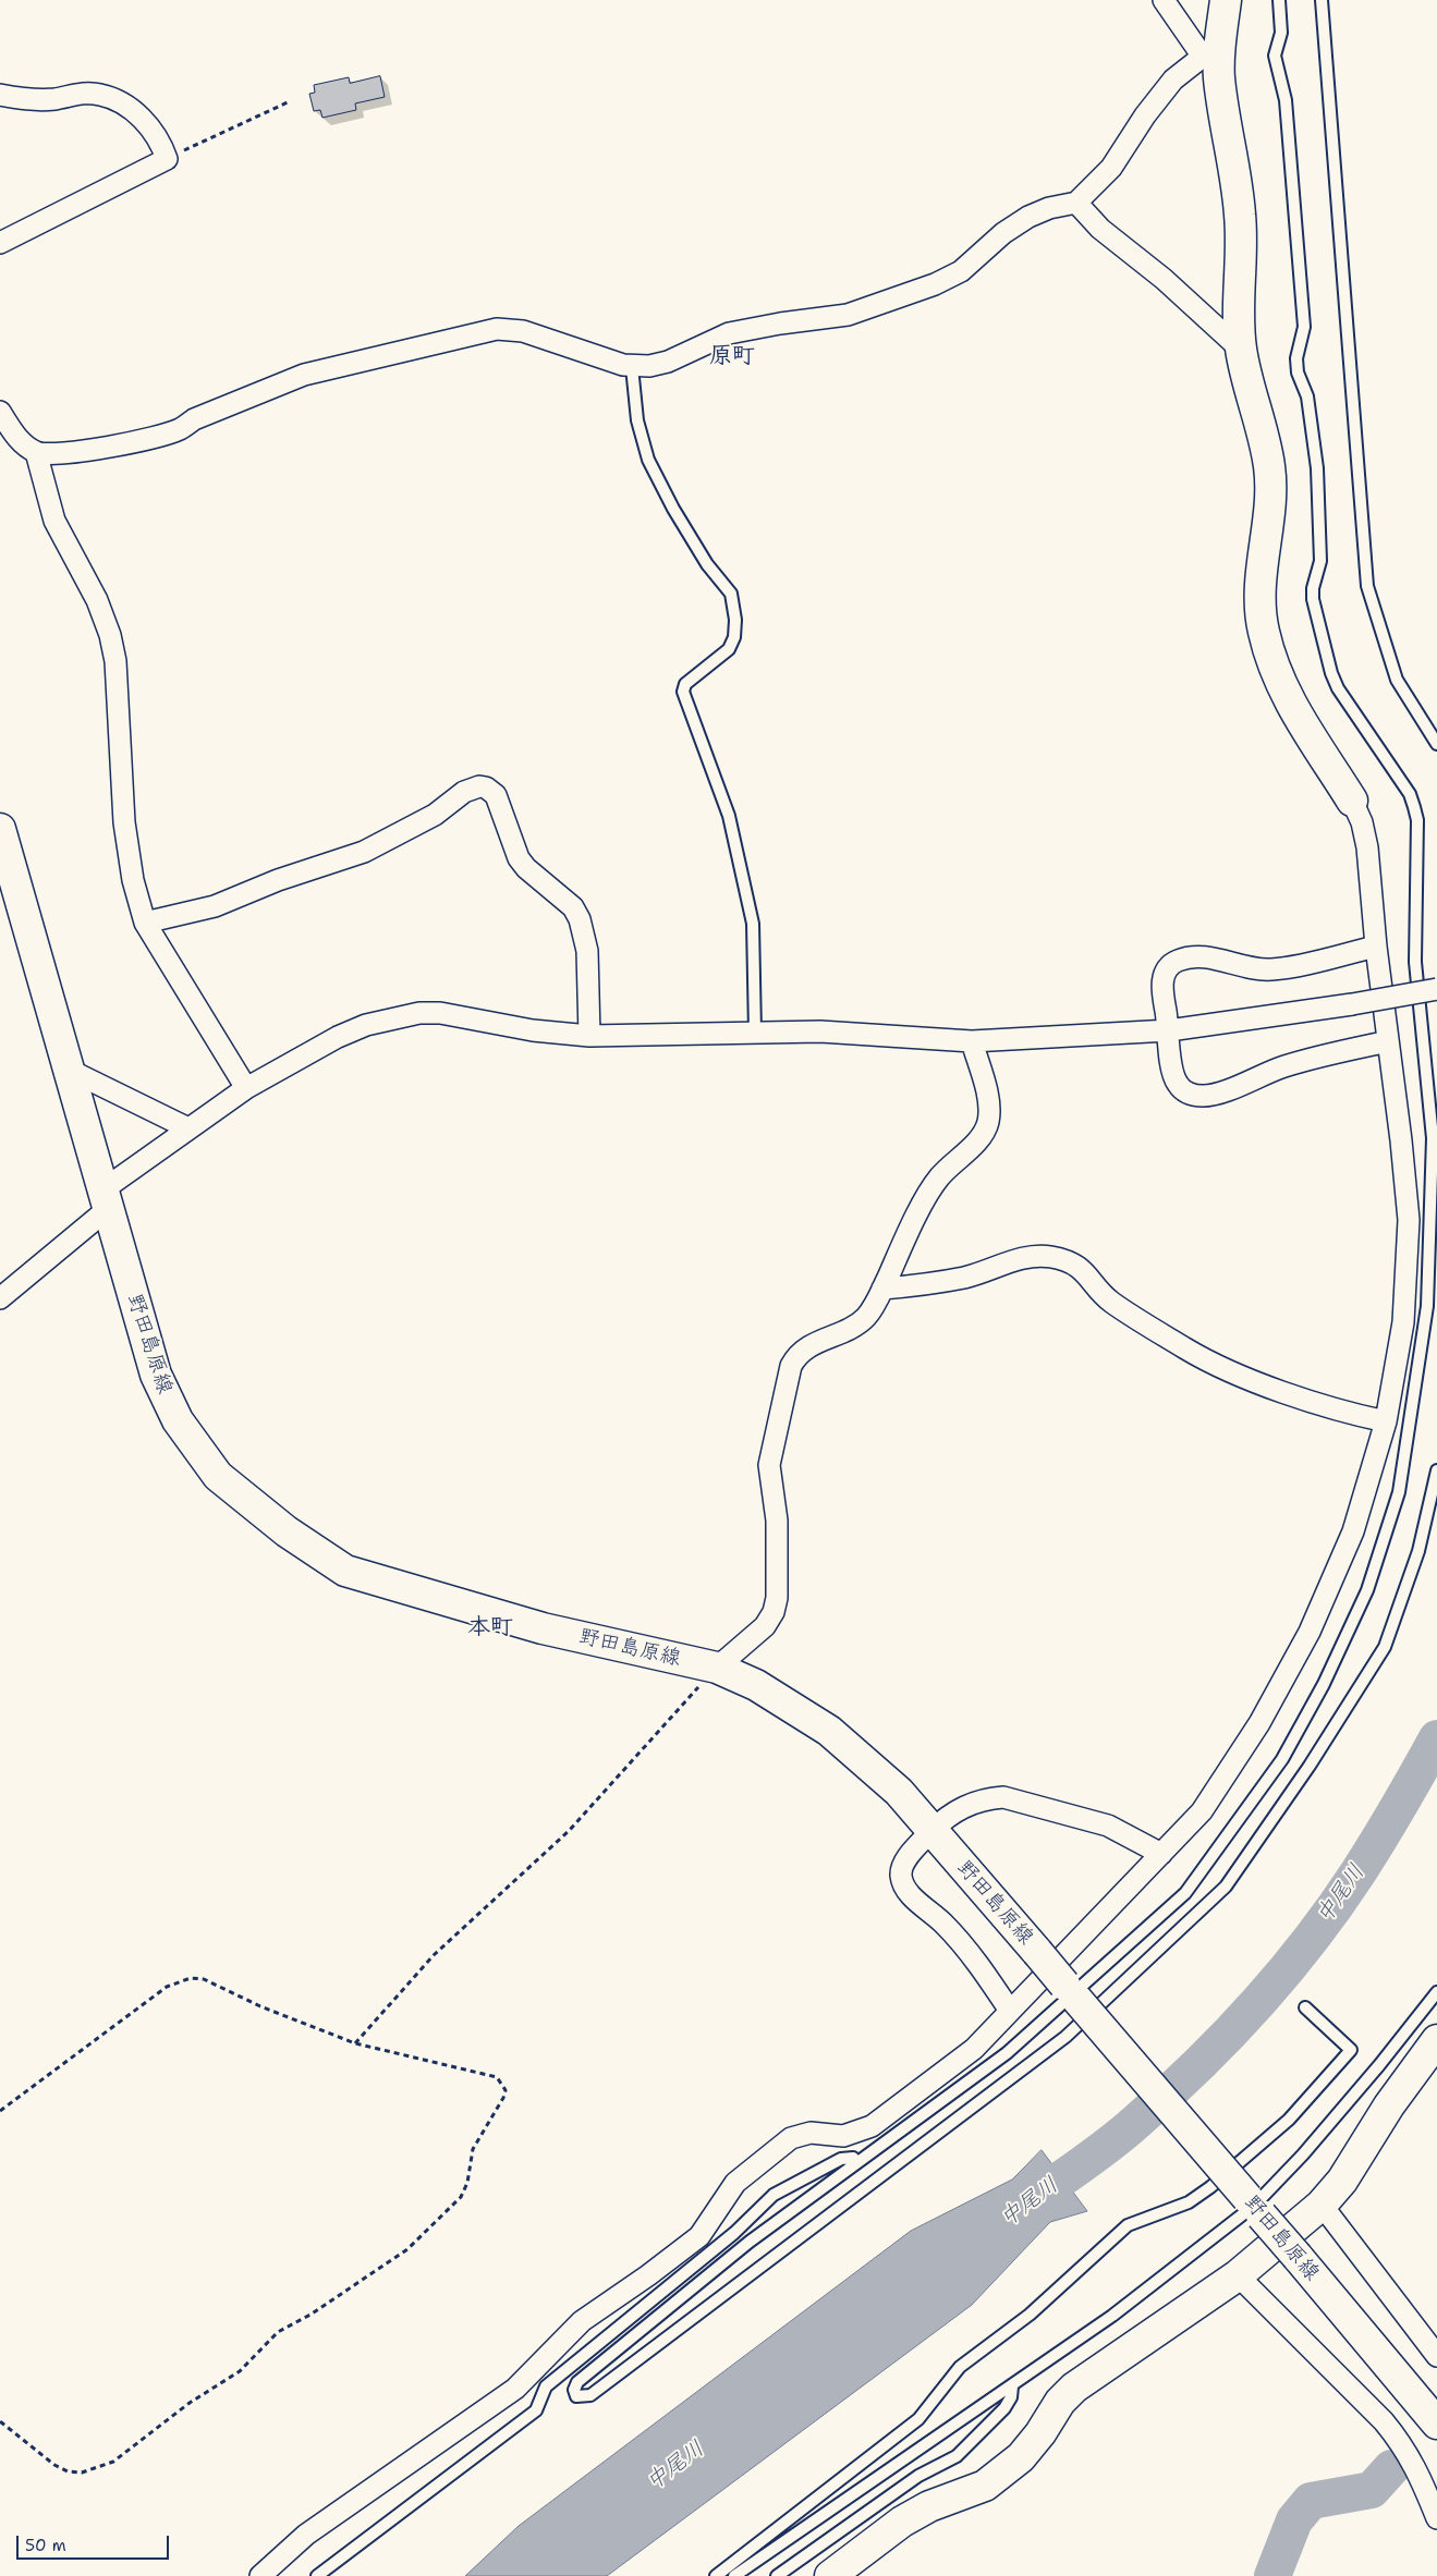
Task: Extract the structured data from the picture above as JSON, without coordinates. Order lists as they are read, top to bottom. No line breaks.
{"streets":{"main road":["野田島原線"]},"districts":["原町","本町"],"water":["中尾川"],"scale_bar":"50 m"}
